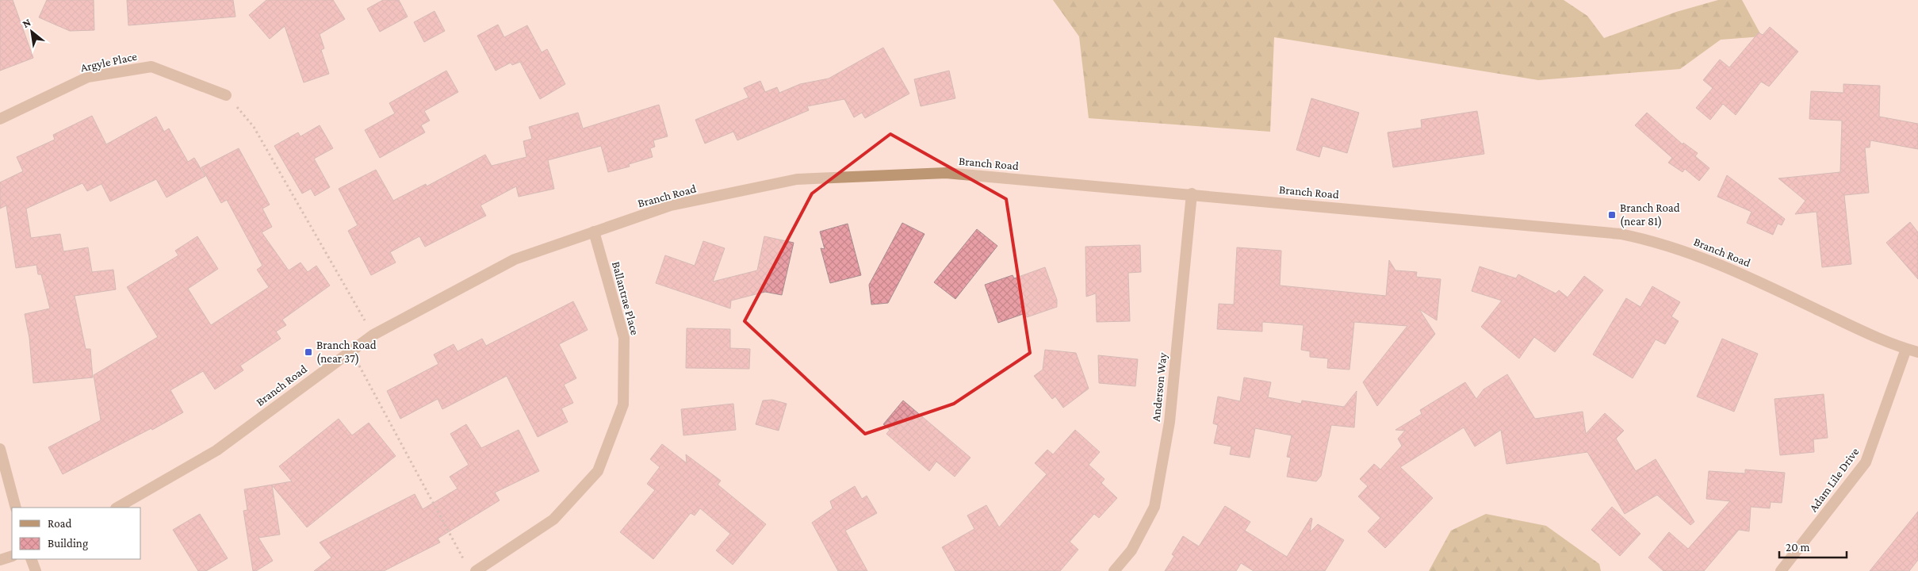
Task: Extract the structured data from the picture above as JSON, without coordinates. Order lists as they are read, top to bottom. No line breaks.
{"streets":{"street":["Argyle Place","Branch Road","Ballantrae Place","Anderson Way","Adam Lile Drive"]},"crossings":[["Branch Road","Ballantrae Place"],["Branch Road","Anderson Way"],["Branch Road","Adam Lile Drive"]],"places":{"transit":["Branch Road (near 81)","Branch Road (near 37)"]},"legend":["Road","Building"],"scale_bar":"20 m","north":"top left"}
